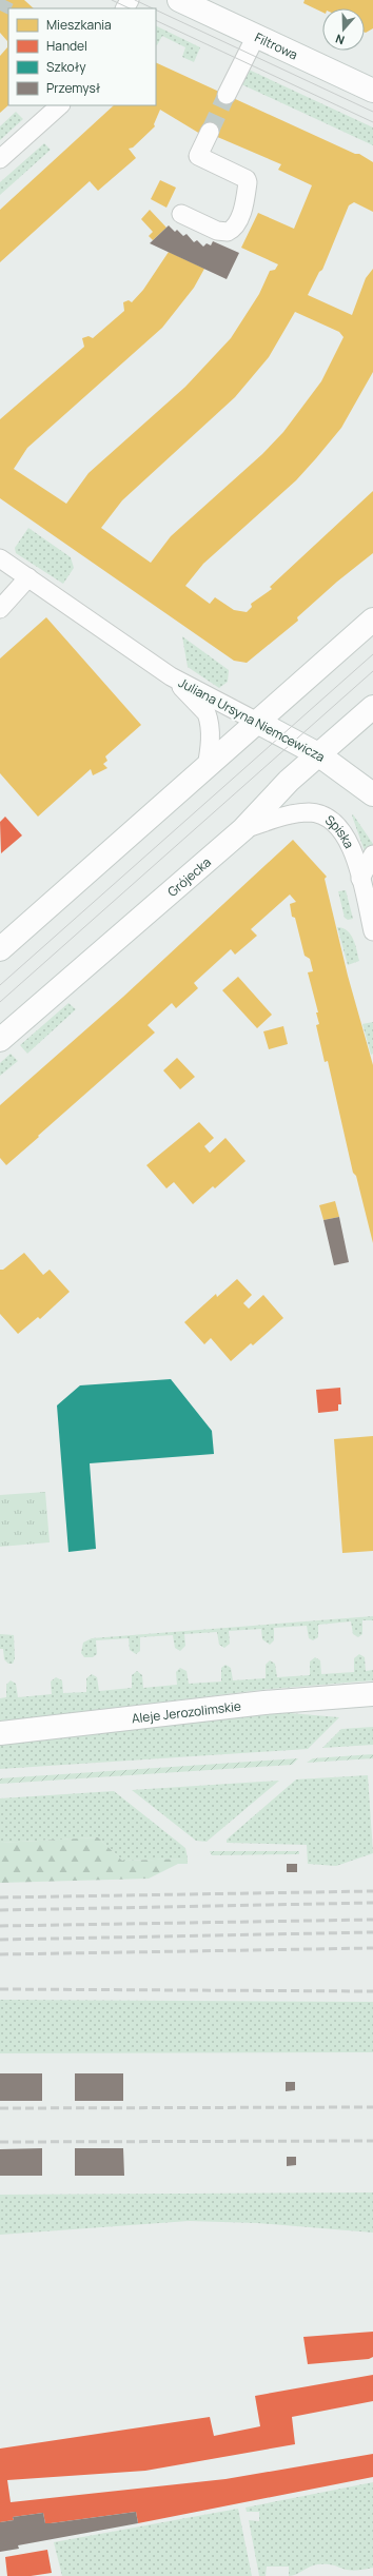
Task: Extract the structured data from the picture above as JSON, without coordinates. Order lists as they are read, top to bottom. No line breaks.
{"streets":{"main road":["Filtrowa","Juliana Ursyna Niemcewicza","Grójecka","Aleje Jerozolimskie"],"street":["Spiska"]},"crossings":[["Juliana Ursyna Niemcewicza","Grójecka"],["Spiska","Grójecka"]],"legend":["Mieszkania","Handel","Szkoły","Przemysł"],"north":"bottom"}
